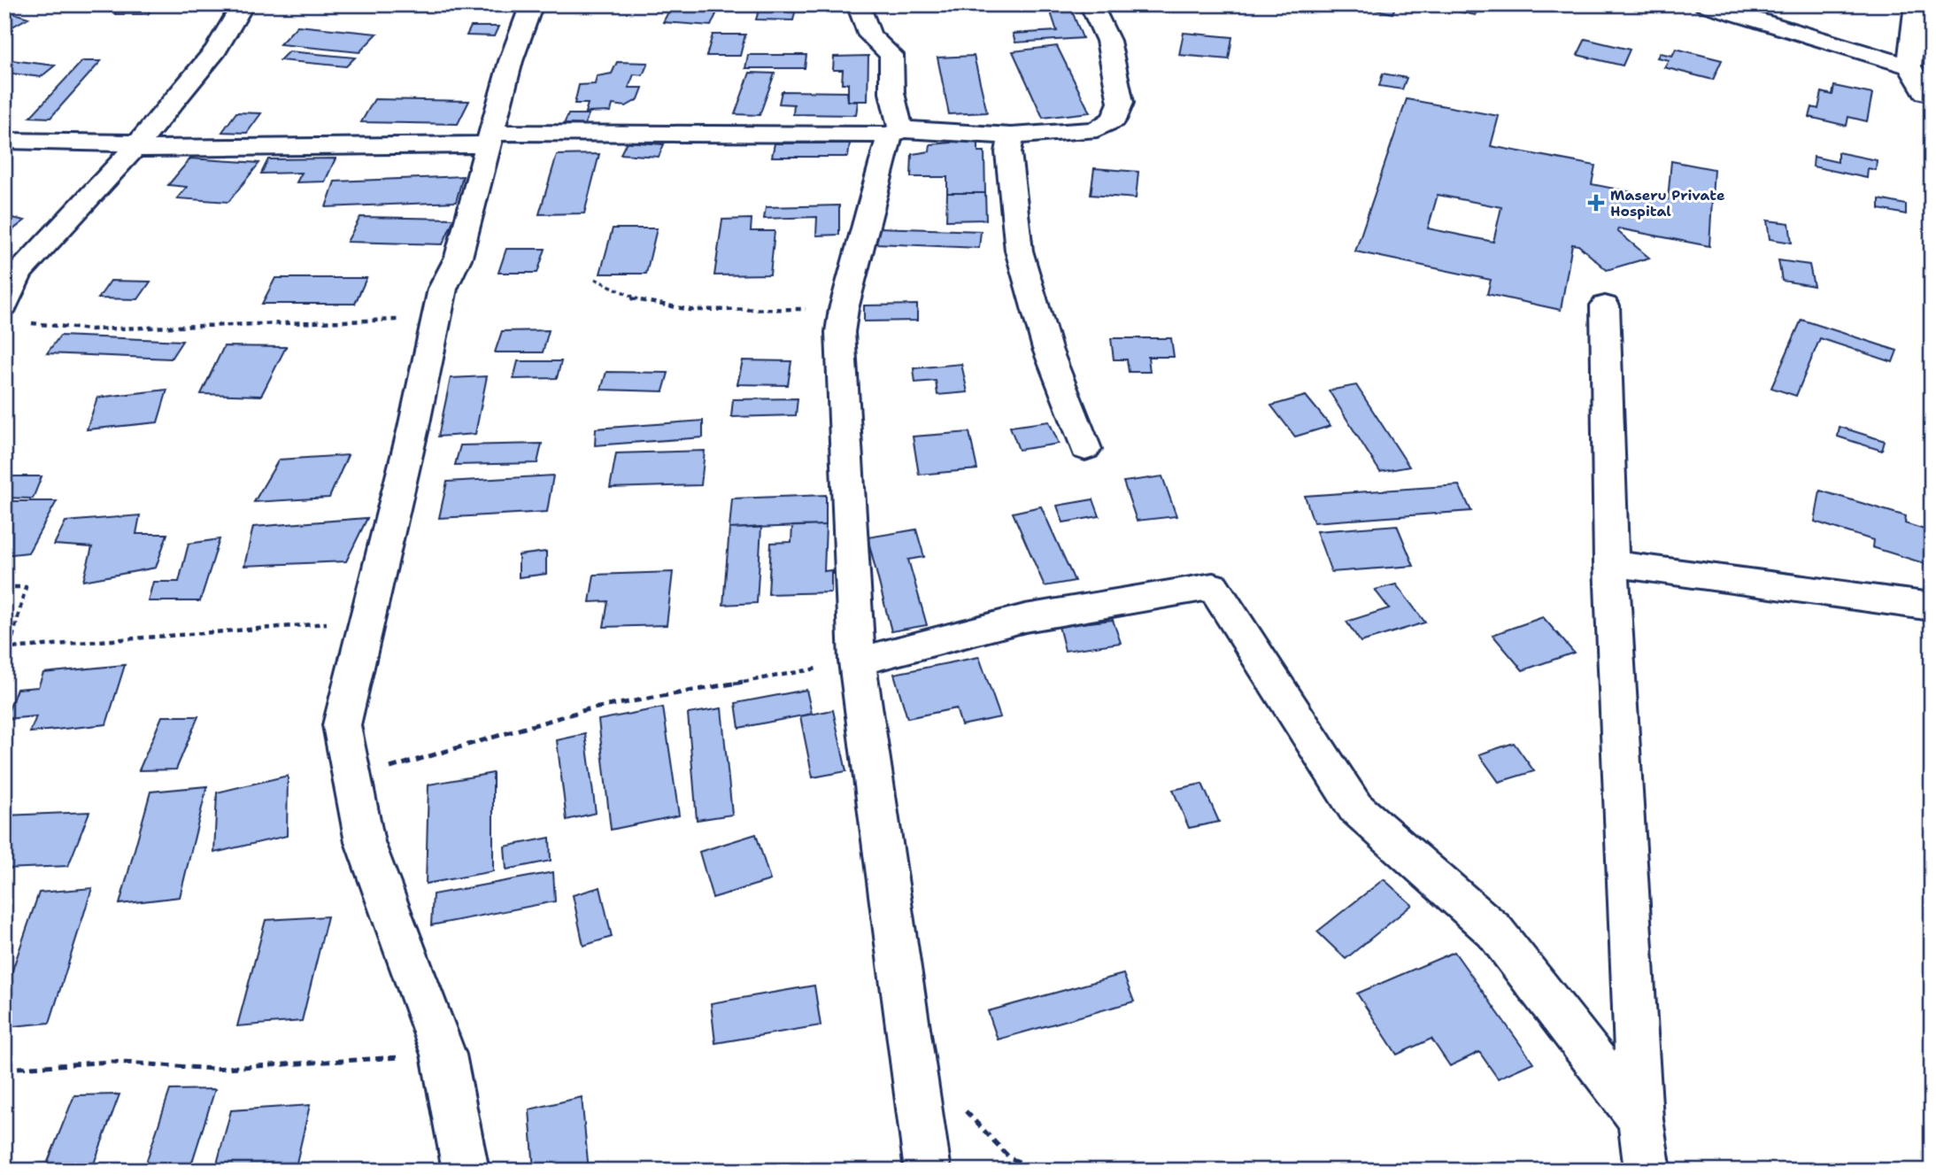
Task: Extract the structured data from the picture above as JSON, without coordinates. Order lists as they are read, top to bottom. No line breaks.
{"places":{"health":["Maseru Private Hospital"]}}
